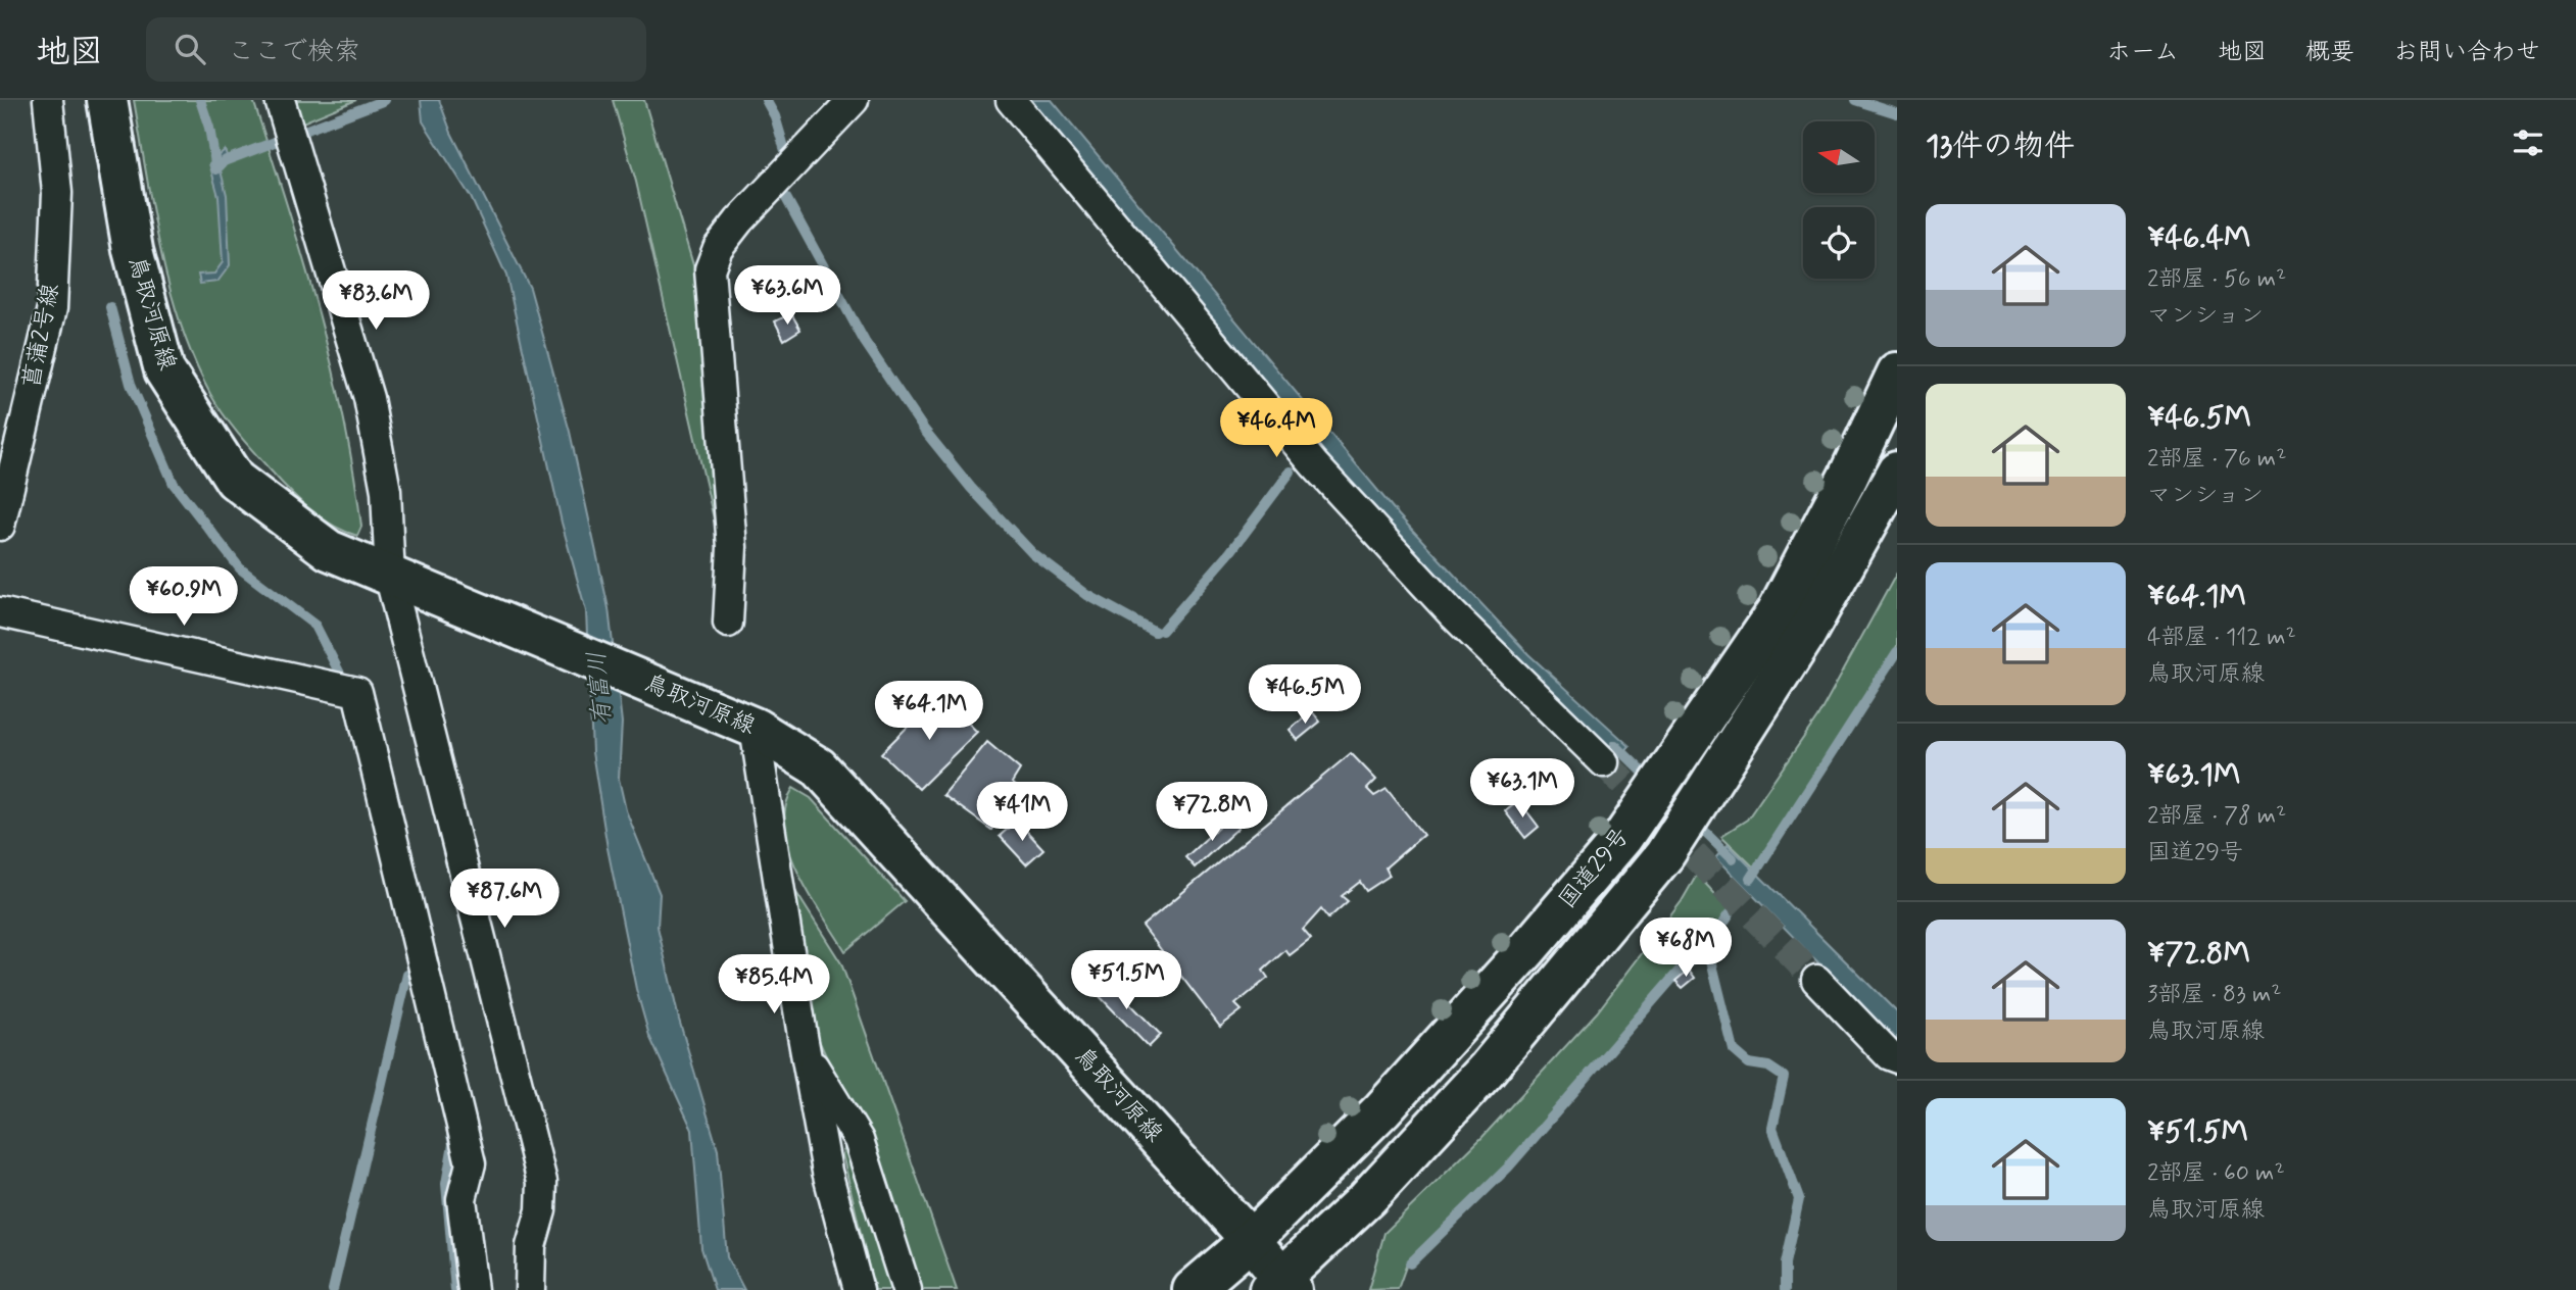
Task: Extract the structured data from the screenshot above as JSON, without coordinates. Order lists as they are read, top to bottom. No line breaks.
{"streets":{"main road":["鳥取河原線","国道29号"],"street":["菖蒲2号線"]},"crossings":[["鳥取河原線","国道29号"]],"water":["有富川"],"north":"left","page":{"header":"地図","search":"ここで検索","nav":["ホーム","地図","概要","お問い合わせ"],"heading":"13件の物件","list":[{"name":"¥46.4M","note":"2部屋 · 56 m² · マンション"},{"name":"¥46.5M","note":"2部屋 · 76 m² · マンション"},{"name":"¥64.1M","note":"4部屋 · 112 m² · 鳥取河原線"},{"name":"¥63.1M","note":"2部屋 · 78 m² · 国道29号"},{"name":"¥72.8M","note":"3部屋 · 83 m² · 鳥取河原線"},{"name":"¥51.5M","note":"2部屋 · 60 m² · 鳥取河原線"}],"price":["¥63.6M","¥83.6M","¥46.4M","¥60.9M","¥46.5M","¥64.1M","¥63.1M","¥41M","¥72.8M","¥87.6M","¥68M","¥51.5M","¥85.4M"]}}
